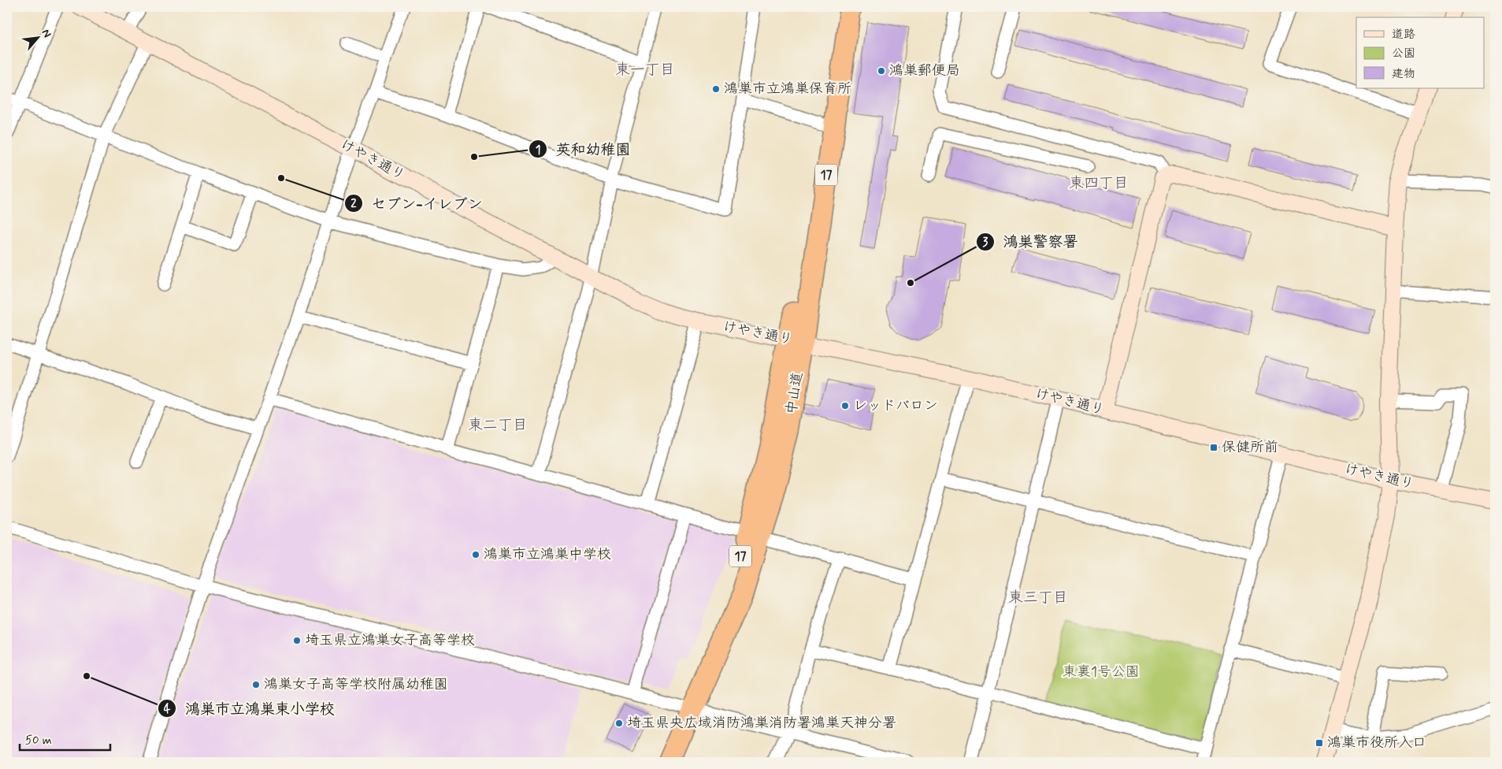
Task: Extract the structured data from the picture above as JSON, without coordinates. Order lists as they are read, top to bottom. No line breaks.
{"streets":{"highway":["17","中山道"],"street":["けやき通り"]},"crossings":[["けやき通り","中山道"]],"districts":["東一丁目","東四丁目","東二丁目","東三丁目"],"parks":["東裏1号公園"],"places":{"other":["鴻巣郵便局","鴻巣市立鴻巣保育所","英和幼稚園","セブン-イレブン","鴻巣警察署","レッドバロン","鴻巣市立鴻巣中学校","埼玉県立鴻巣女子高等学校","鴻巣市立鴻巣東小学校","鴻巣女子高等学校附属幼稚園","埼玉県央広域消防鴻巣消防署鴻巣天神分署"],"transit":["保健所前","鴻巣市役所入口"]},"legend":["道路","公園","建物"],"scale_bar":"50 m","north":"top right"}
